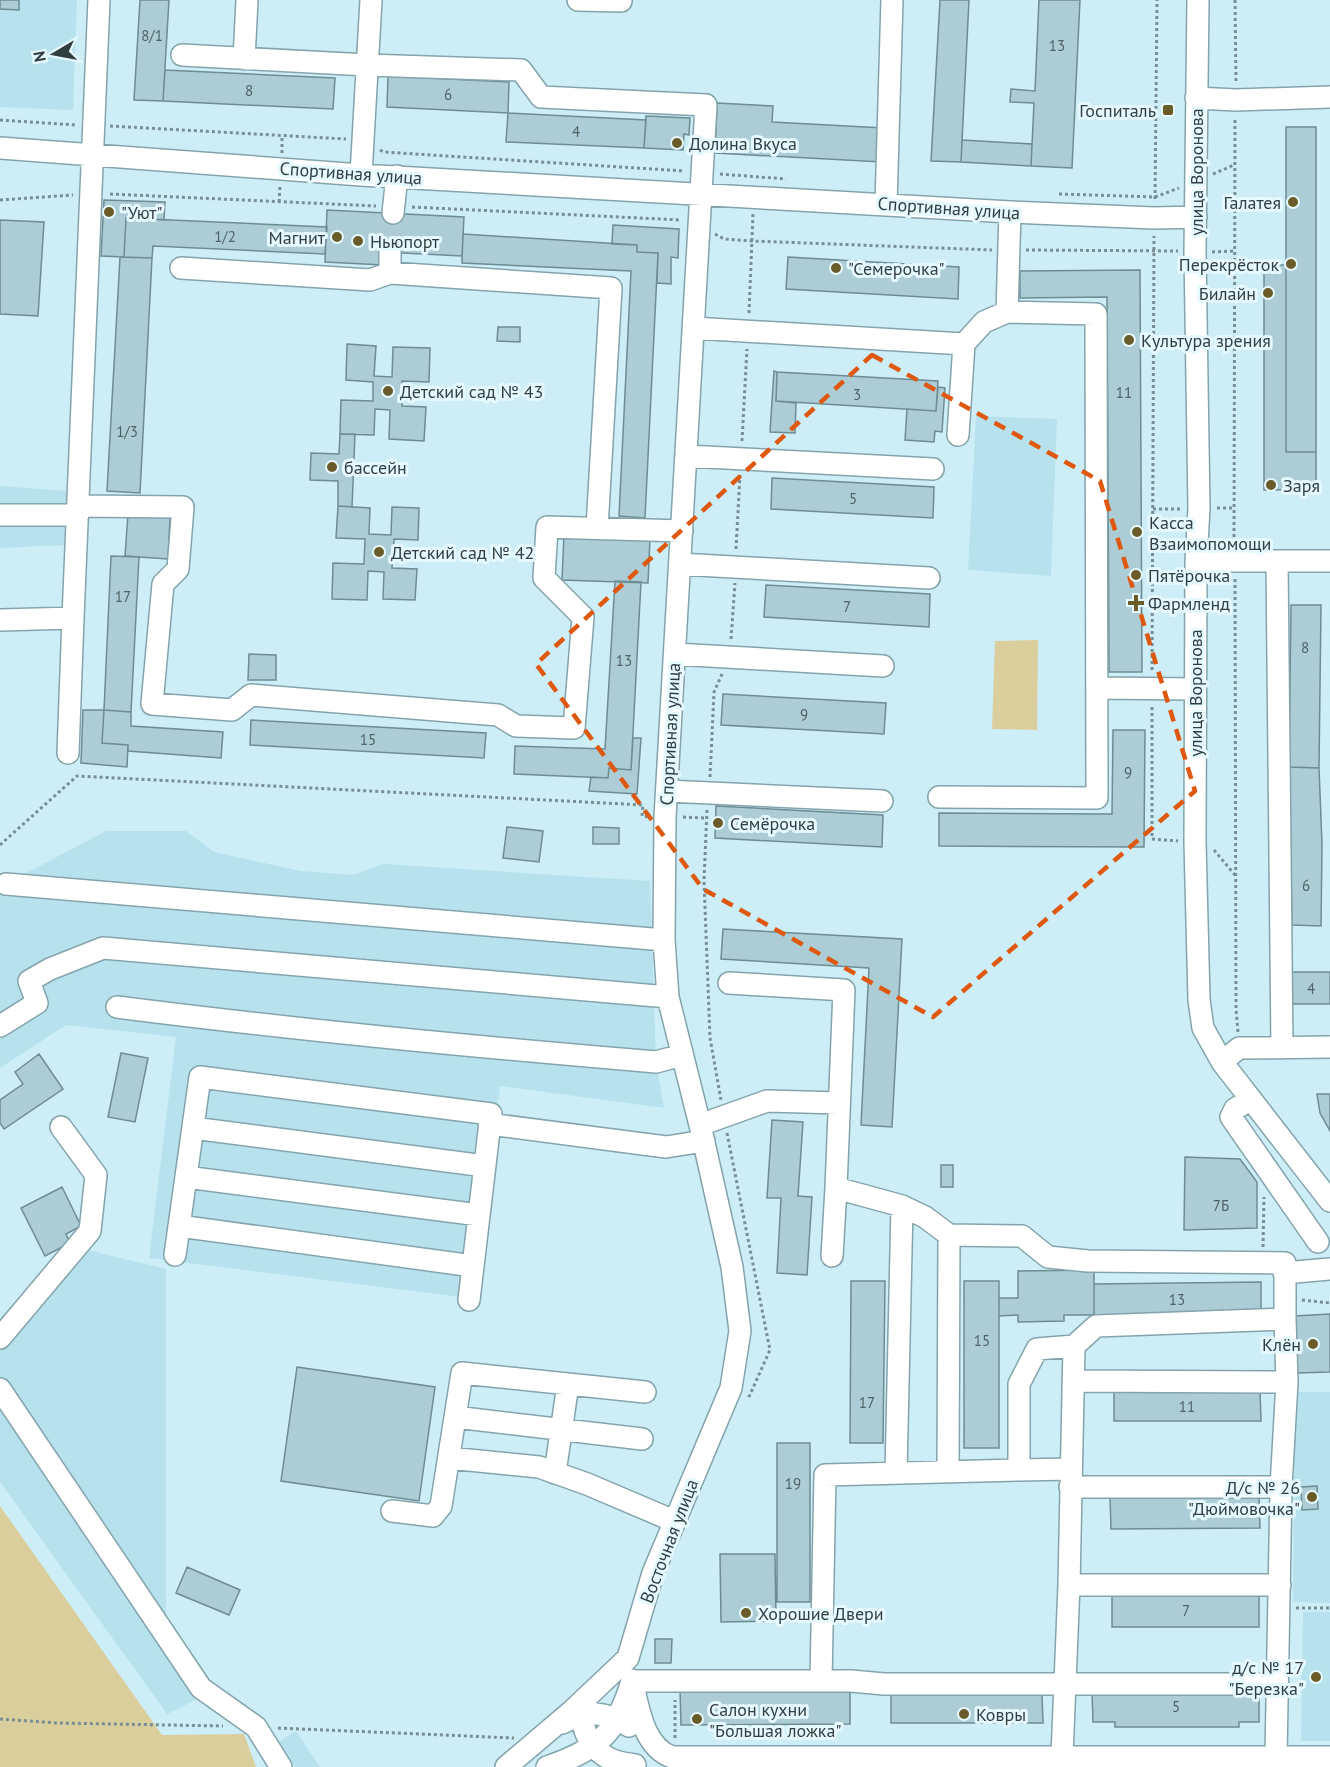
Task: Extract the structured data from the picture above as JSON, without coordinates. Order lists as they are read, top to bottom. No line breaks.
{"streets":{"street":["улица Воронова","Спортивная улица","Восточная улица"]},"crossings":[["улица Воронова","Спортивная улица"],["Спортивная улица","Восточная улица"]],"places":{"transit":["Госпиталь"],"other":["Долина Вкуса","Галатея","\"Уют\"","Магнит","Ньюпорт","Перекрёсток","\"Семерочка\"","Билайн","Культура зрения","Детский сад № 43","бассейн","Заря","Касса Взаимопомощи","Детский сад № 42","Пятёрочка","Семёрочка","Клён","Д/с № 26 \"Дюймовочка\"","Хорошие Двери","д/с № 17 \"Березка\"","Ковры","Салон кухни \"Большая ложка\""],"health":["Фармленд"]},"house_numbers":["8/1","13","8","6","4","1/2","11","3","1/3","5","17","7","8","13","9","15","9","6","4","7Б","13","15","17","11","19","7","5"],"north":"left"}
